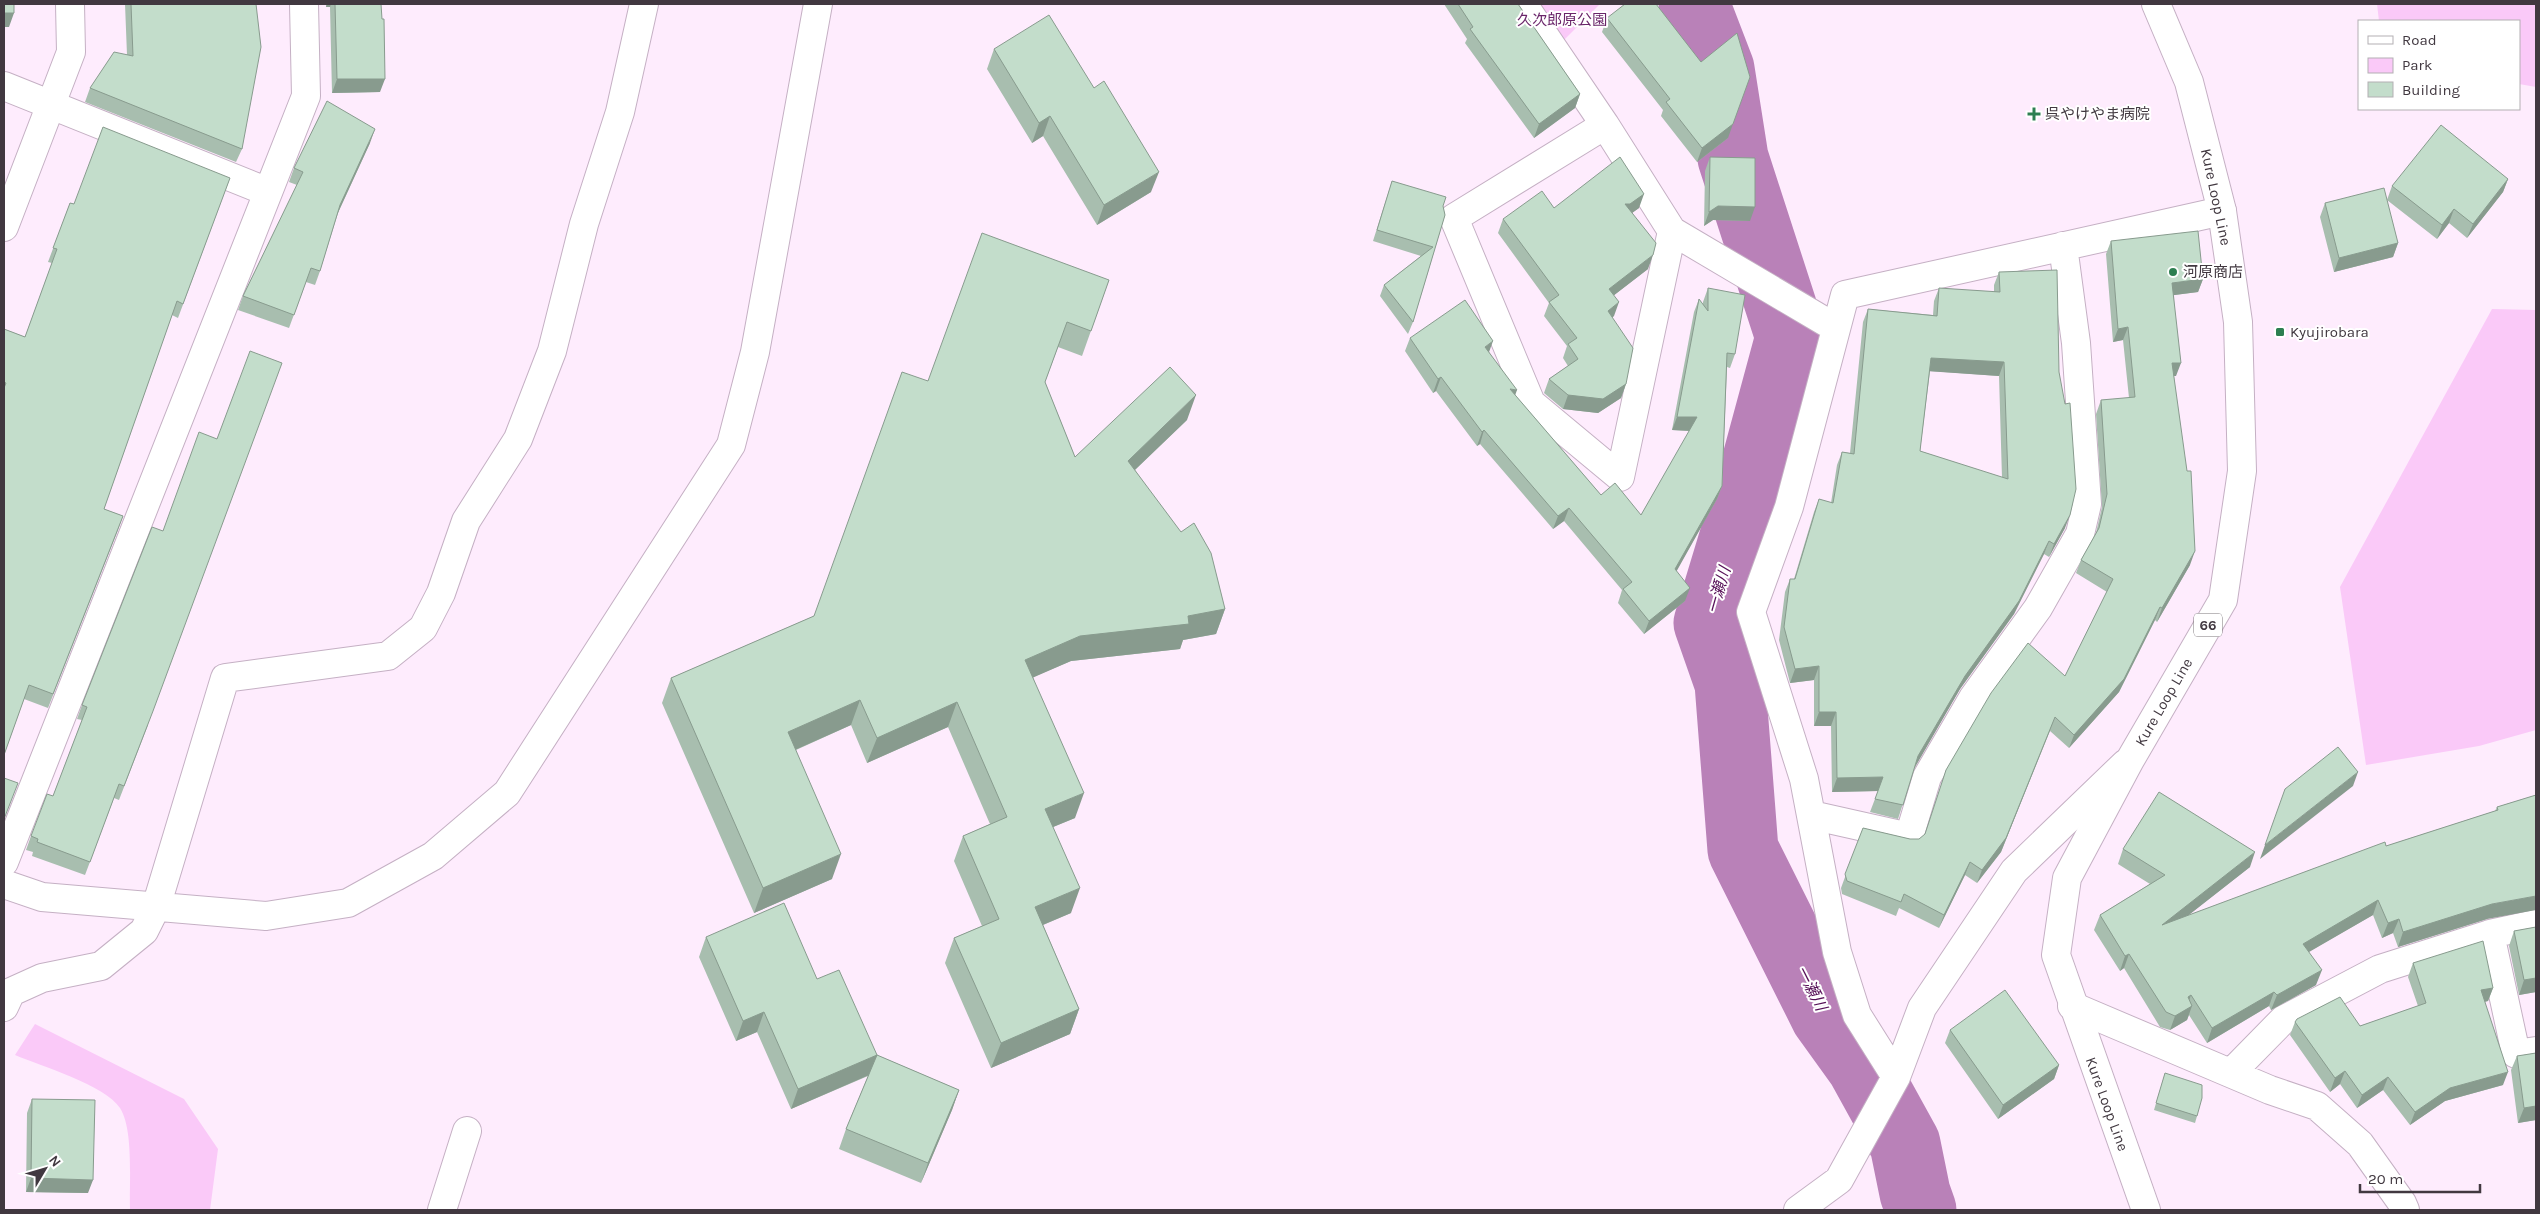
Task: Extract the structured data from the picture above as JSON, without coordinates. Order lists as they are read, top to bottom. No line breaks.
{"streets":{"street":["Kure Loop Line","66"]},"water":["一瀬川"],"parks":["久次郎原公園"],"places":{"health":["呉やけやま病院"],"other":["河原商店"],"transit":["Kyujirobara"]},"legend":["Road","Park","Building"],"scale_bar":"20 m","north":"top right"}
